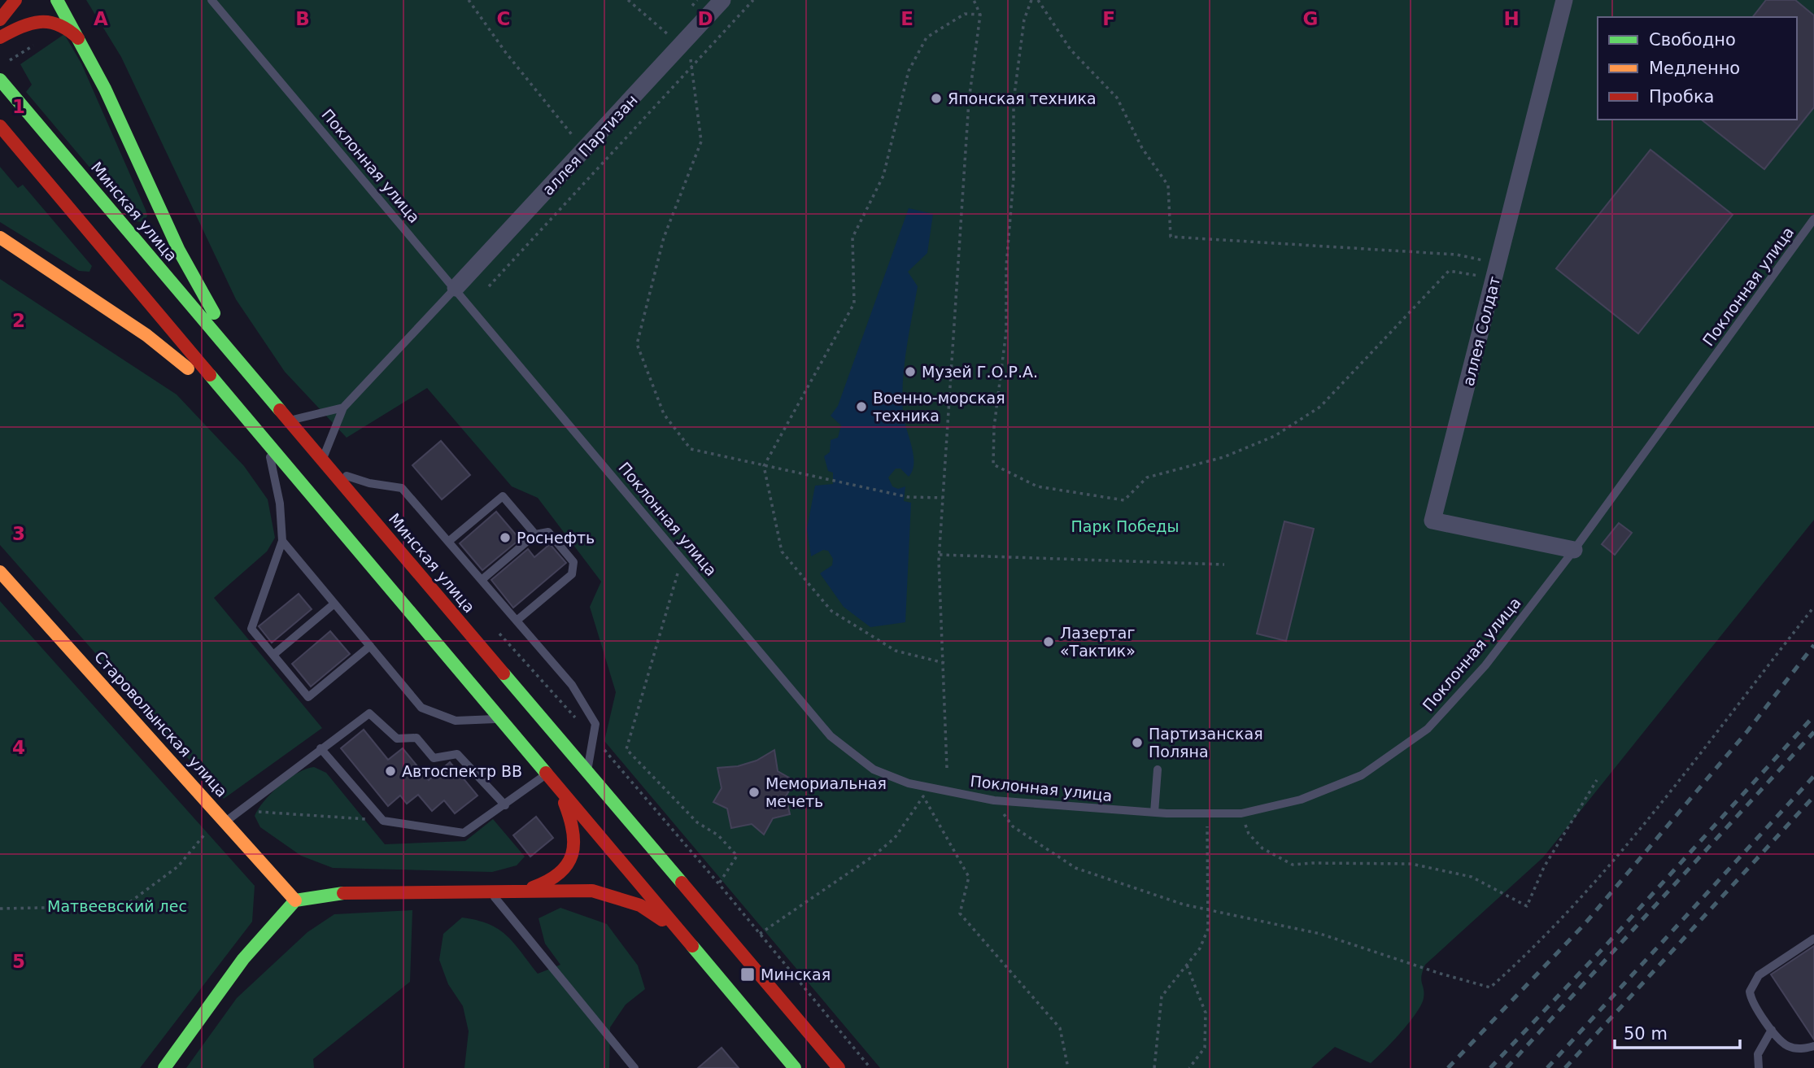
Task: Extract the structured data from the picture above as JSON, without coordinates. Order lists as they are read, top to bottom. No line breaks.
{"streets":{"main road":["Минская улица","Староволынская улица"],"street":["аллея Партизан","аллея Солдат"],"lane":["Поклонная улица"]},"crossings":[["аллея Партизан","Поклонная улица"],["Поклонная улица","аллея Солдат"]],"parks":["Парк Победы","Матвеевский лес"],"places":{"other":["Японская техника","Музей Г.О.Р.А.","Военно-морская техника","Роснефть","Лазертаг «Тактик»","Партизанская Поляна","Автоспектр ВВ","Мемориальная мечеть"],"transit":["Минская"]},"legend":["Свободно","Медленно","Пробка"],"scale_bar":"50 m","grid":{"columns":["A","B","C","D","E","F","G","H"],"rows":["1","2","3","4","5"]}}
